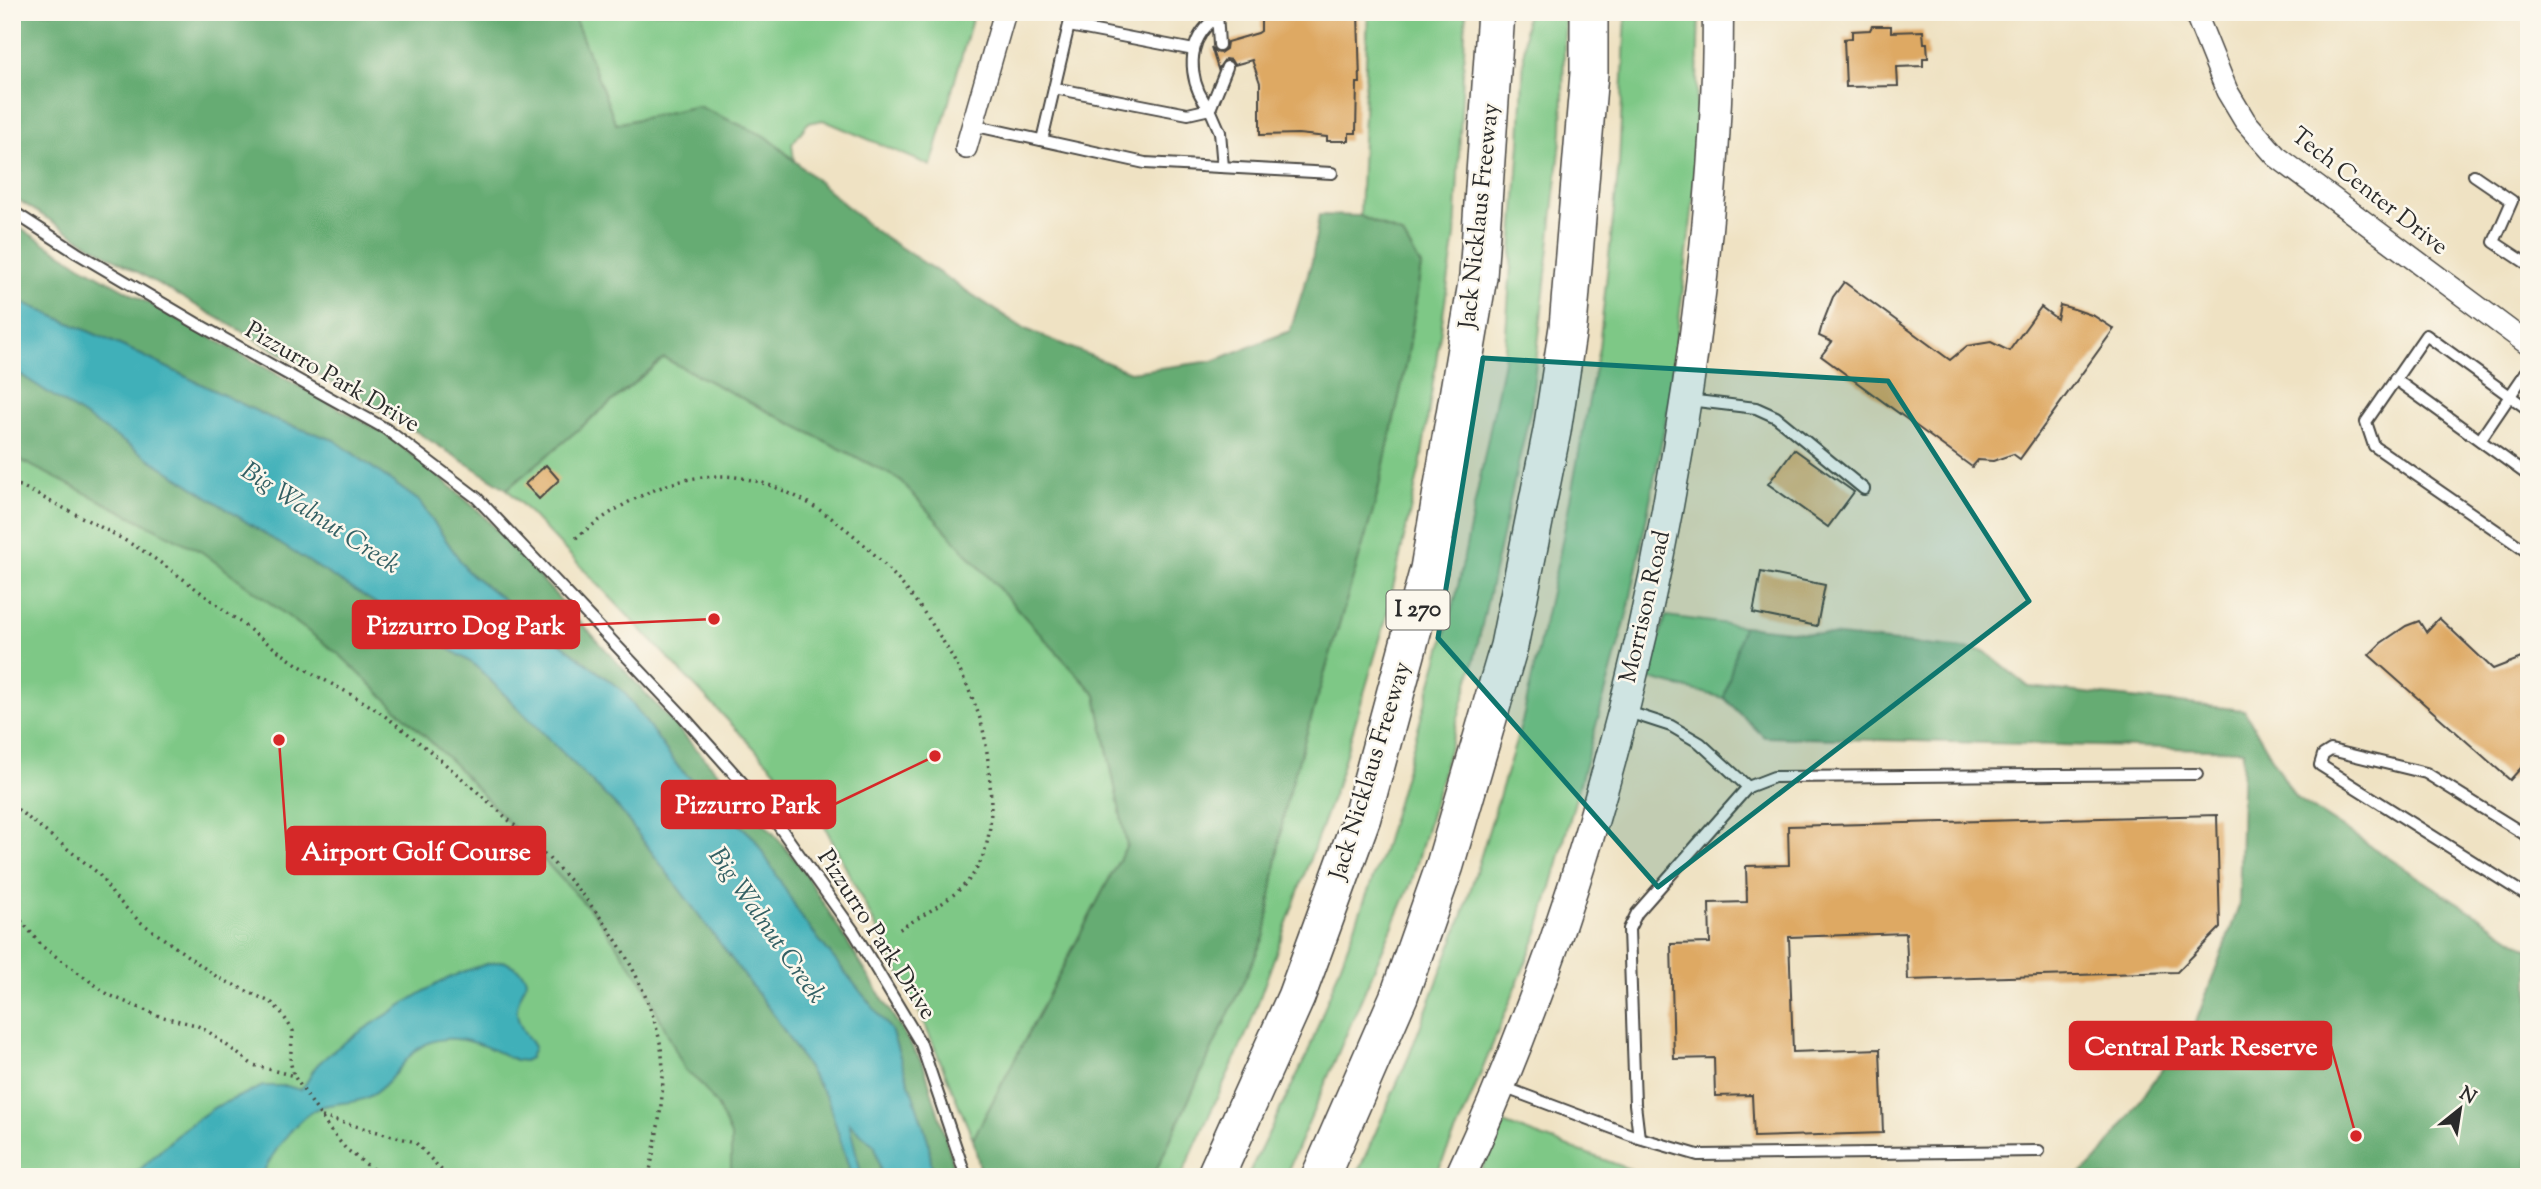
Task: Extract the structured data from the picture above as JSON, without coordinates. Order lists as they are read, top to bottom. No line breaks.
{"streets":{"highway":["Jack Nicklaus Freeway","I 270"],"street":["Tech Center Drive","Morrison Road"],"lane":["Pizzurro Park Drive"]},"water":["Big Walnut Creek"],"places":["Pizzurro Dog Park","Airport Golf Course","Pizzurro Park","Central Park Reserve"],"north":"top right"}
